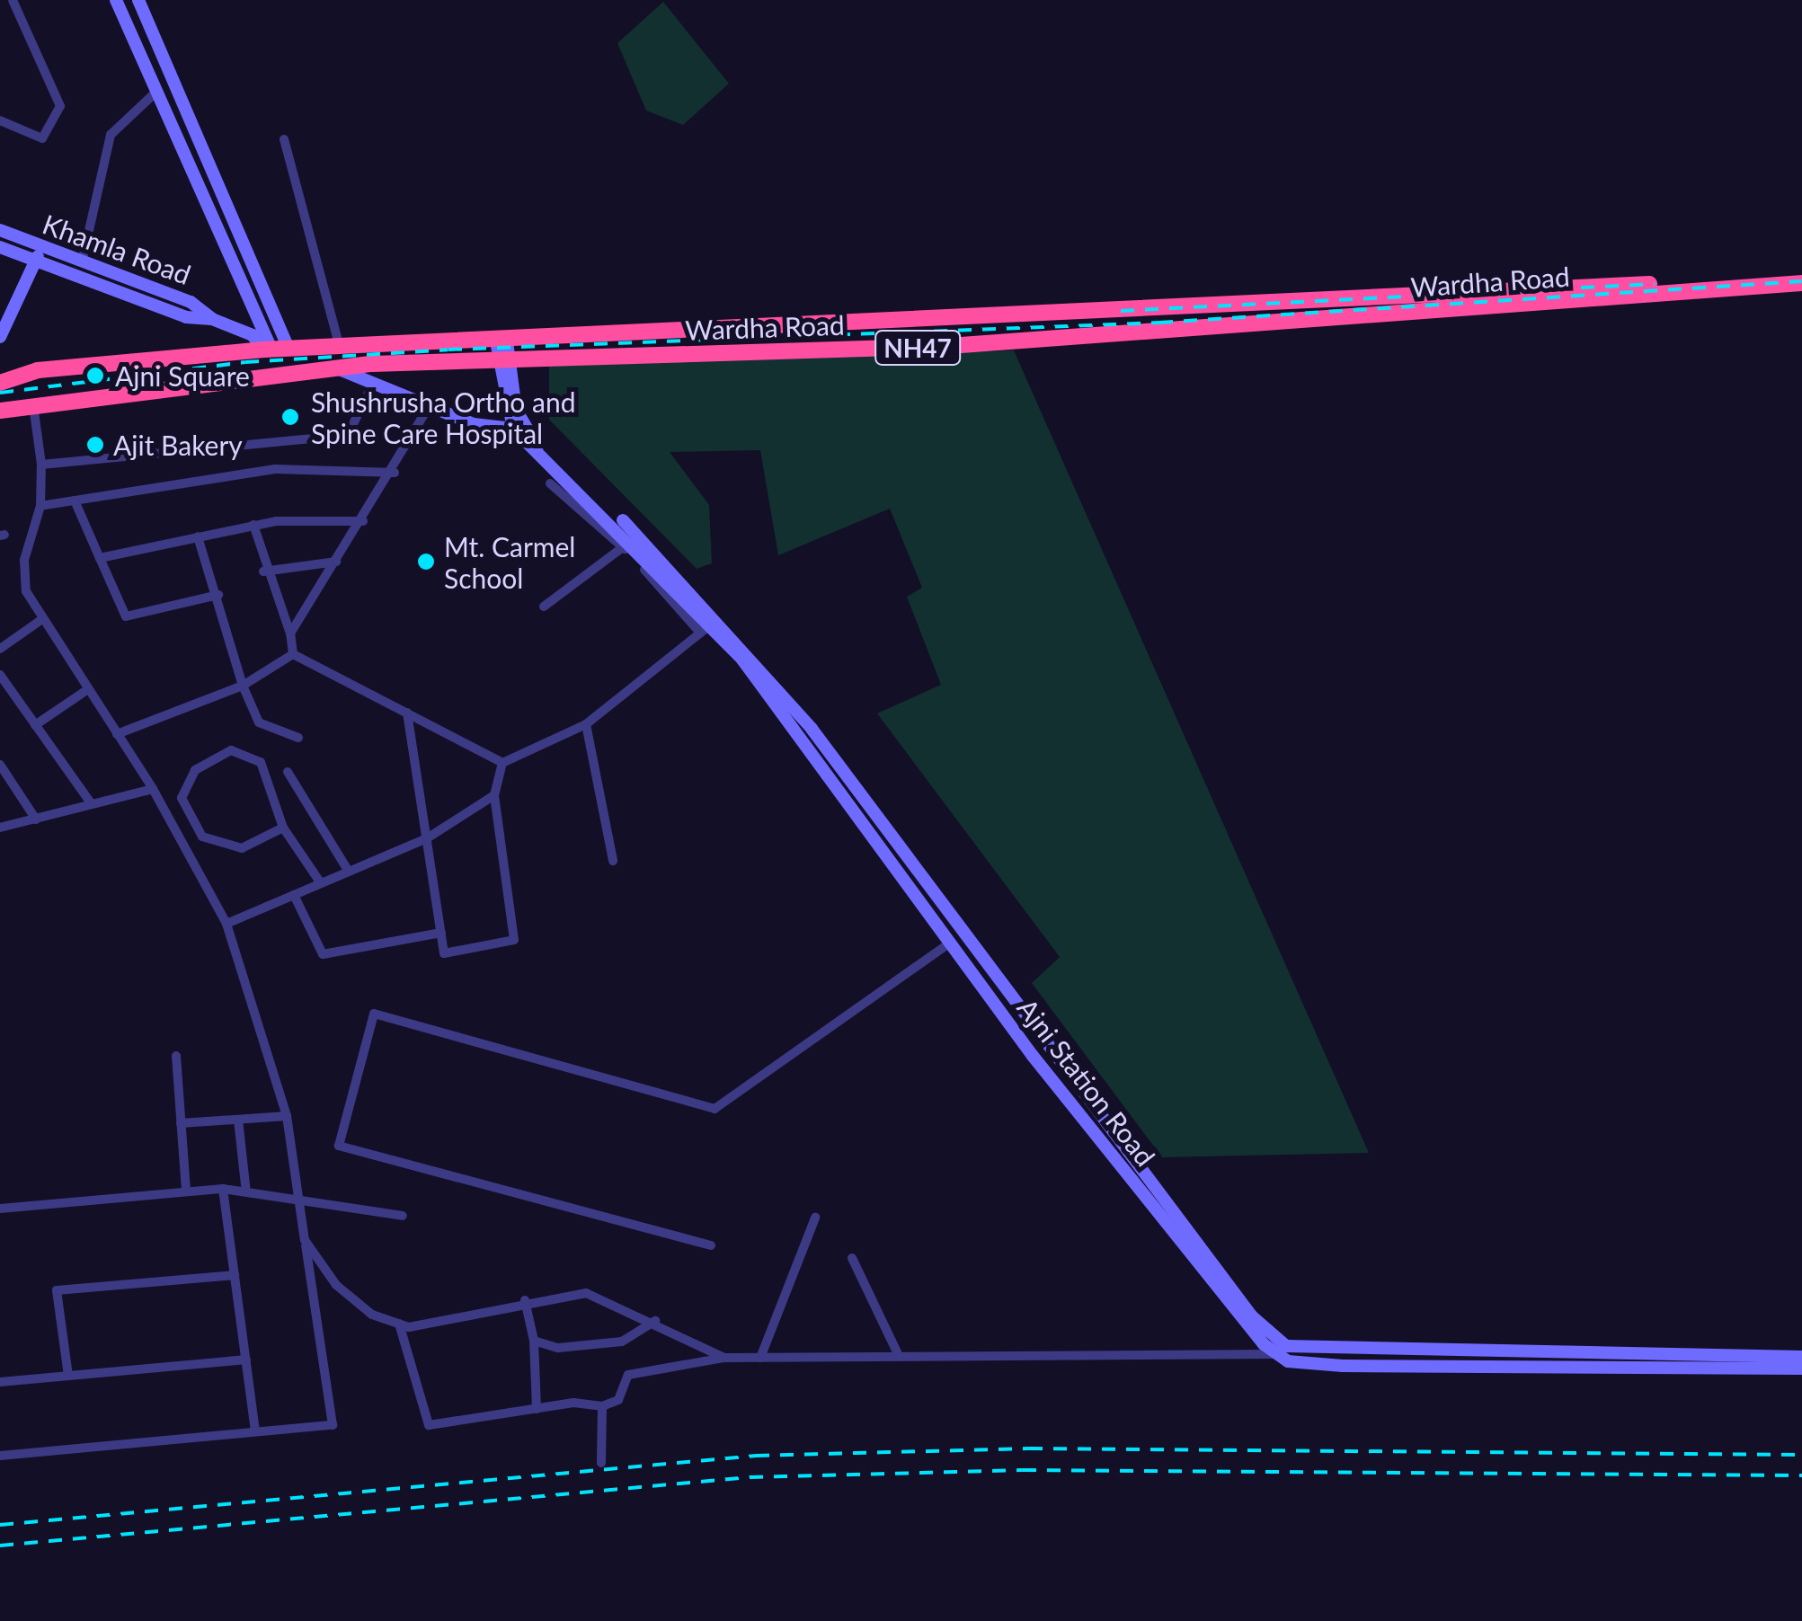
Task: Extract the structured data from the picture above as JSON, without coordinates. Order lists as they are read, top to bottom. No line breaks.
{"streets":{"highway":["Wardha Road","NH47"],"main road":["Khamla Road","Ajni Station Road"]},"crossings":[["Khamla Road","Wardha Road"]],"places":["Ajni Square","Shushrusha Ortho and Spine Care Hospital","Ajit Bakery","Mt. Carmel School"]}
